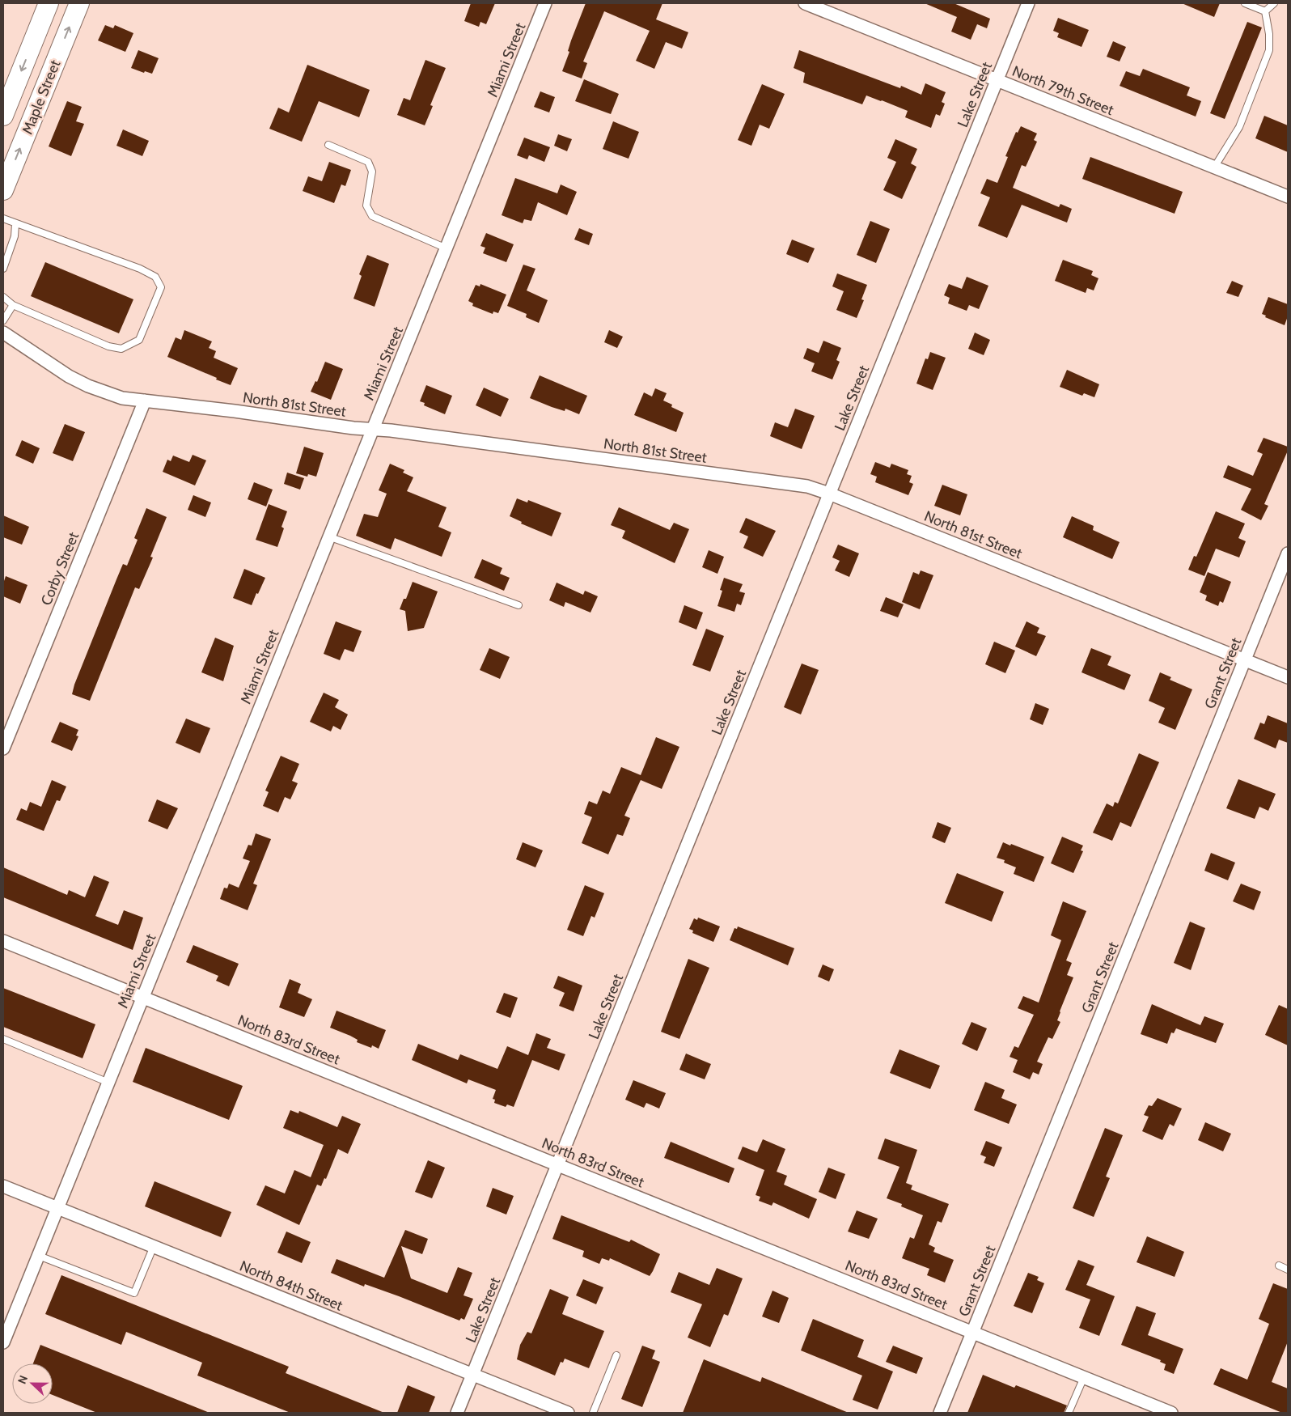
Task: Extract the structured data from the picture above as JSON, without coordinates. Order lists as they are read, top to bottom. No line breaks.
{"streets":{"main road":["Maple Street"],"street":["Miami Street","North 79th Street","Lake Street","North 81st Street","Corby Street","Grant Street","North 83rd Street","North 84th Street"]},"crossings":[["Miami Street","North 81st Street"],["Miami Street","North 83rd Street"],["Miami Street","North 84th Street"],["North 79th Street","Lake Street"],["Lake Street","North 81st Street"],["Lake Street","North 83rd Street"],["Lake Street","North 84th Street"],["North 81st Street","Corby Street"],["North 81st Street","Grant Street"],["Grant Street","North 83rd Street"]],"north":"left"}
